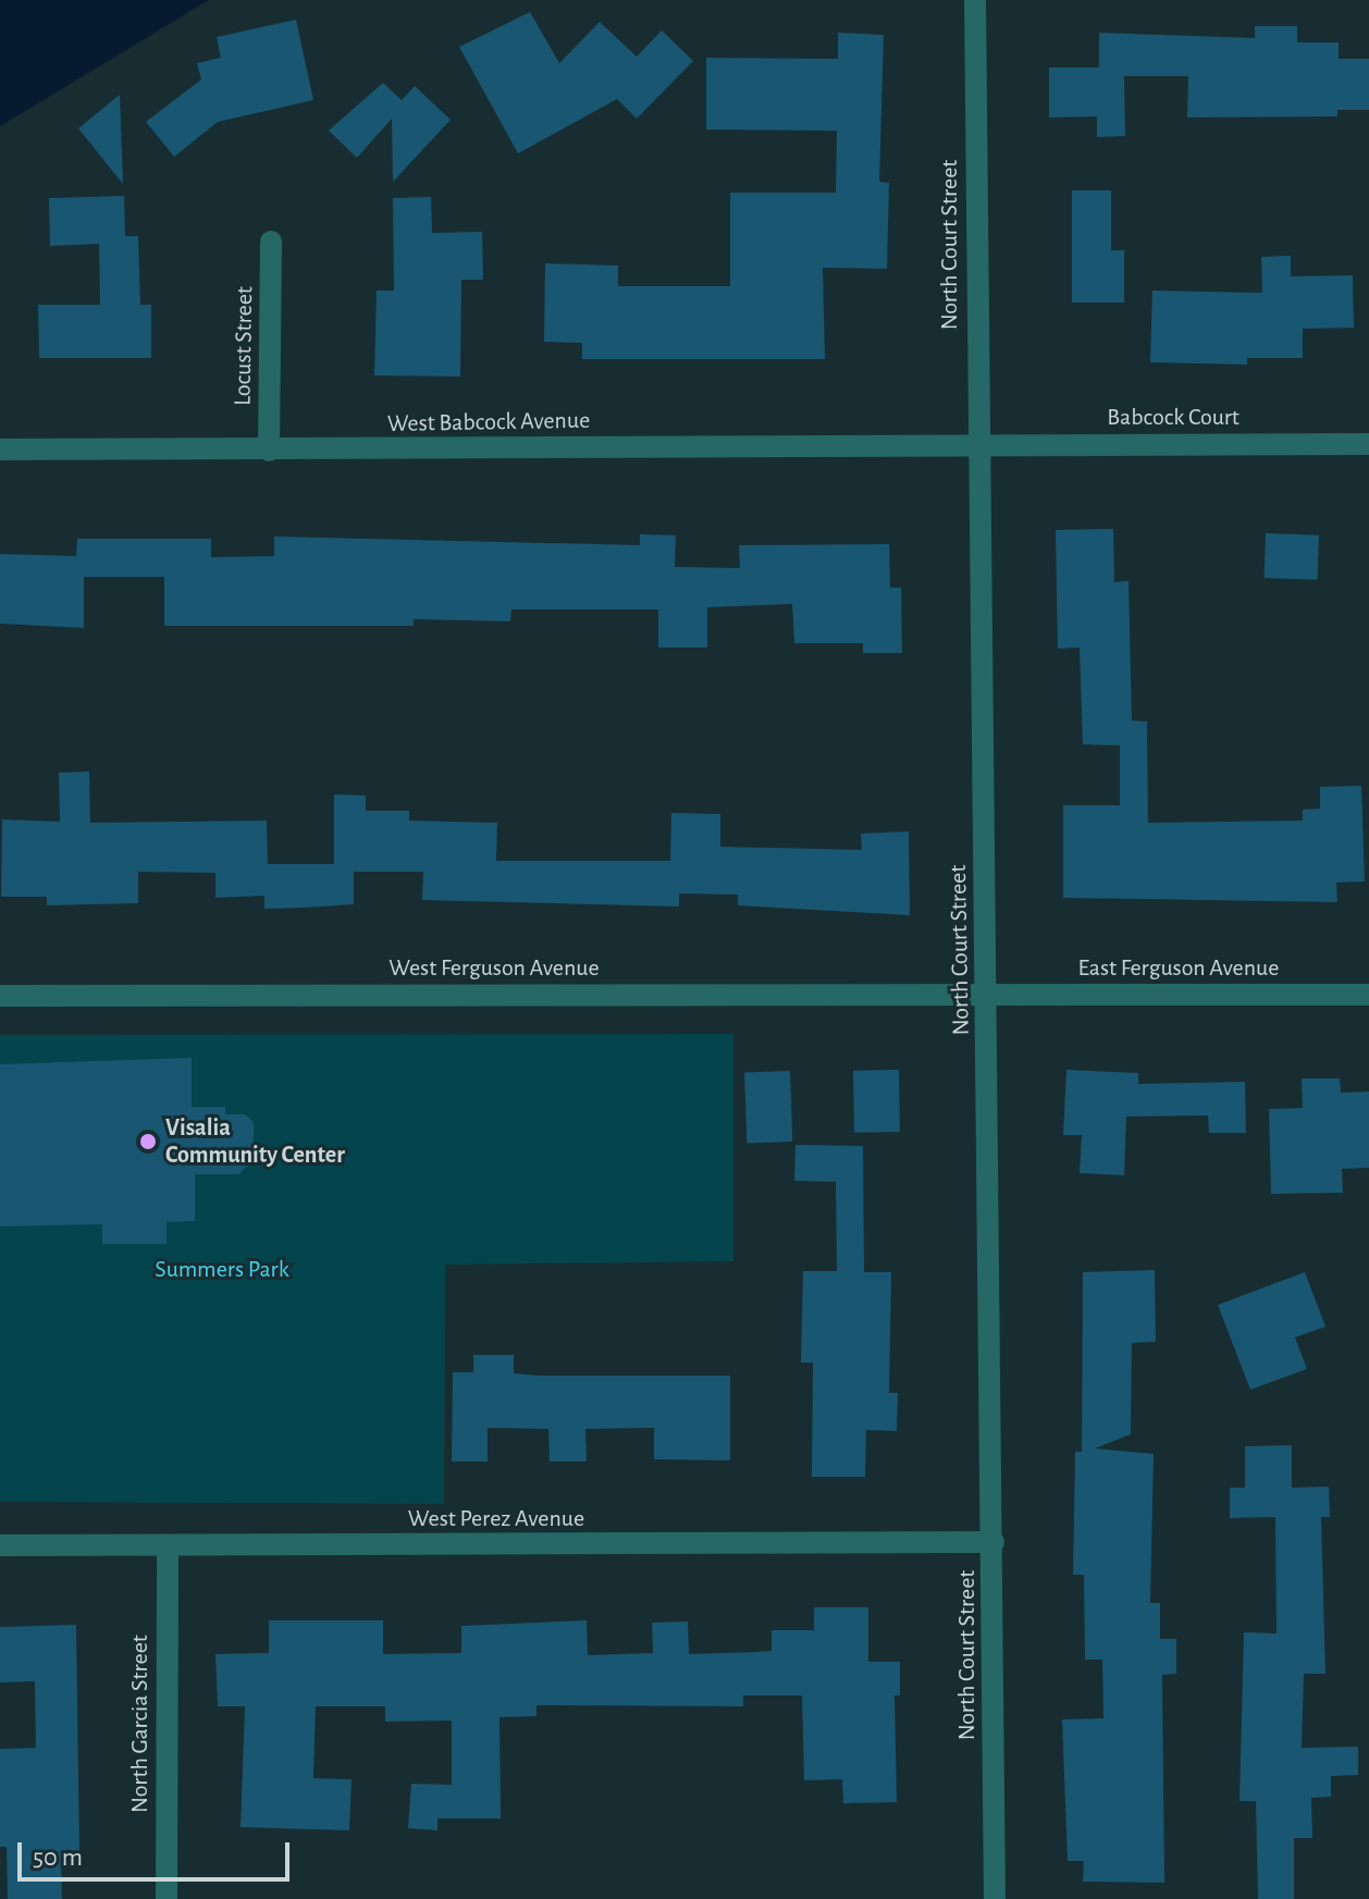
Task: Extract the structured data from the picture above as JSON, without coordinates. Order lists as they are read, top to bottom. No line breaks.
{"streets":{"street":["North Court Street","Locust Street","Babcock Court","West Babcock Avenue","West Ferguson Avenue","East Ferguson Avenue","West Perez Avenue","North Garcia Street"]},"crossings":[["North Court Street","Babcock Court"],["North Court Street","West Babcock Avenue"],["North Court Street","West Ferguson Avenue"],["North Court Street","East Ferguson Avenue"],["North Court Street","West Perez Avenue"],["Locust Street","West Babcock Avenue"],["Babcock Court","West Babcock Avenue"],["West Ferguson Avenue","East Ferguson Avenue"],["West Perez Avenue","North Garcia Street"]],"parks":["Summers Park"],"places":["Visalia Community Center"],"scale_bar":"50 m"}
